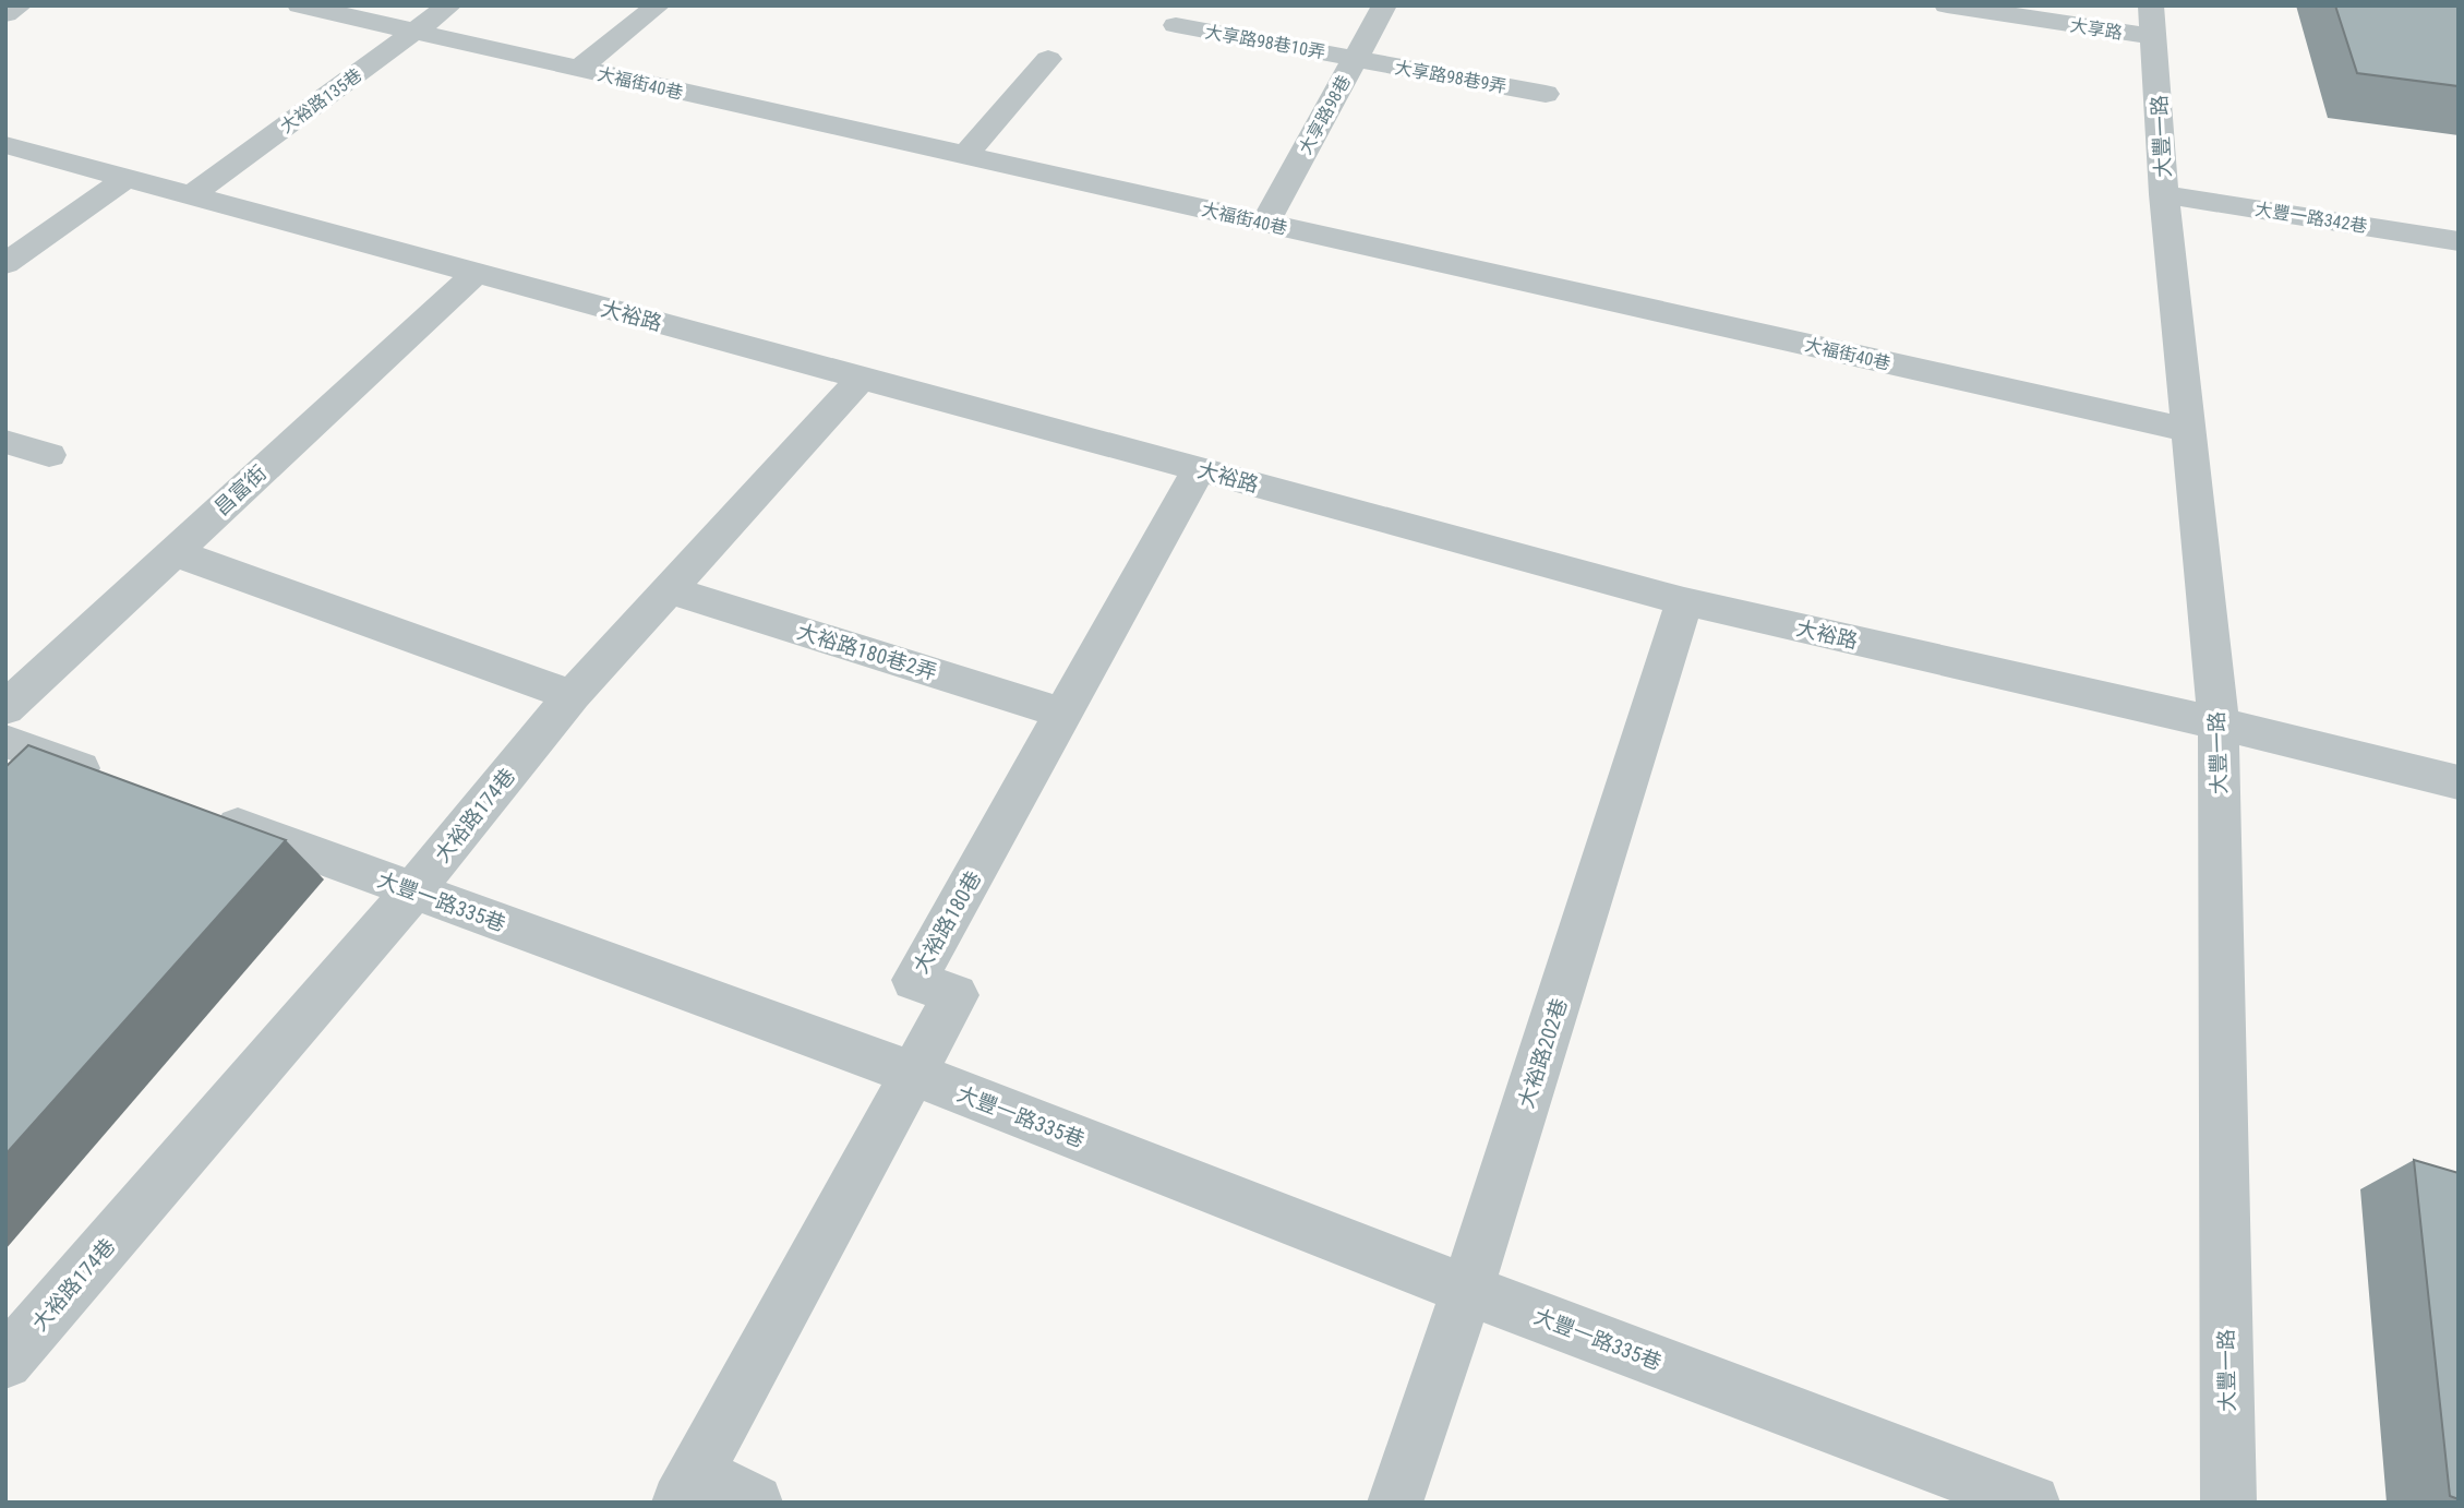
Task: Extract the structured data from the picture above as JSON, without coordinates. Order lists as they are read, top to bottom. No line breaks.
{"streets":{"street":["大享路","大享路98巷10弄","大享路98巷9弄","大福街40巷","大裕路135巷","大享路98巷","大豐一路","大豐一路342巷","大裕路","昌富街","大裕路180巷2弄","大裕路174巷","大豐一路335巷","大裕路180巷","大裕路202巷"]},"crossings":[["大享路","大豐一路"],["大享路98巷10弄","大享路98巷9弄"],["大享路98巷10弄","大享路98巷"],["大享路98巷9弄","大享路98巷"],["大福街40巷","大裕路135巷"],["大福街40巷","大享路98巷"],["大福街40巷","大豐一路"],["大裕路135巷","大裕路"],["大豐一路","大豐一路342巷"],["大豐一路","大裕路"],["大裕路","昌富街"],["大裕路","大裕路174巷"],["大裕路","大裕路180巷"],["大裕路","大裕路202巷"],["大裕路180巷2弄","大裕路174巷"],["大裕路180巷2弄","大裕路180巷"],["大裕路174巷","大豐一路335巷"],["大豐一路335巷","大裕路180巷"],["大豐一路335巷","大裕路202巷"]]}
